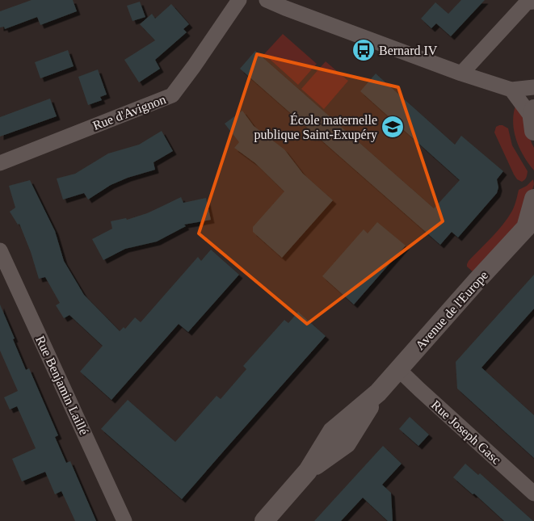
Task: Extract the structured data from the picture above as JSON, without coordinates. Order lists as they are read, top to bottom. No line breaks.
{"streets":{"street":["Rue d'Avignon","Avenue de l'Europe","Rue Benjamin Laillé","Rue Joseph Gasc"]},"crossings":[["Avenue de l'Europe","Rue Joseph Gasc"]],"places":{"bus stop":["Bernard IV"],"school or university":["École maternelle publique Saint-Exupéry"]}}
